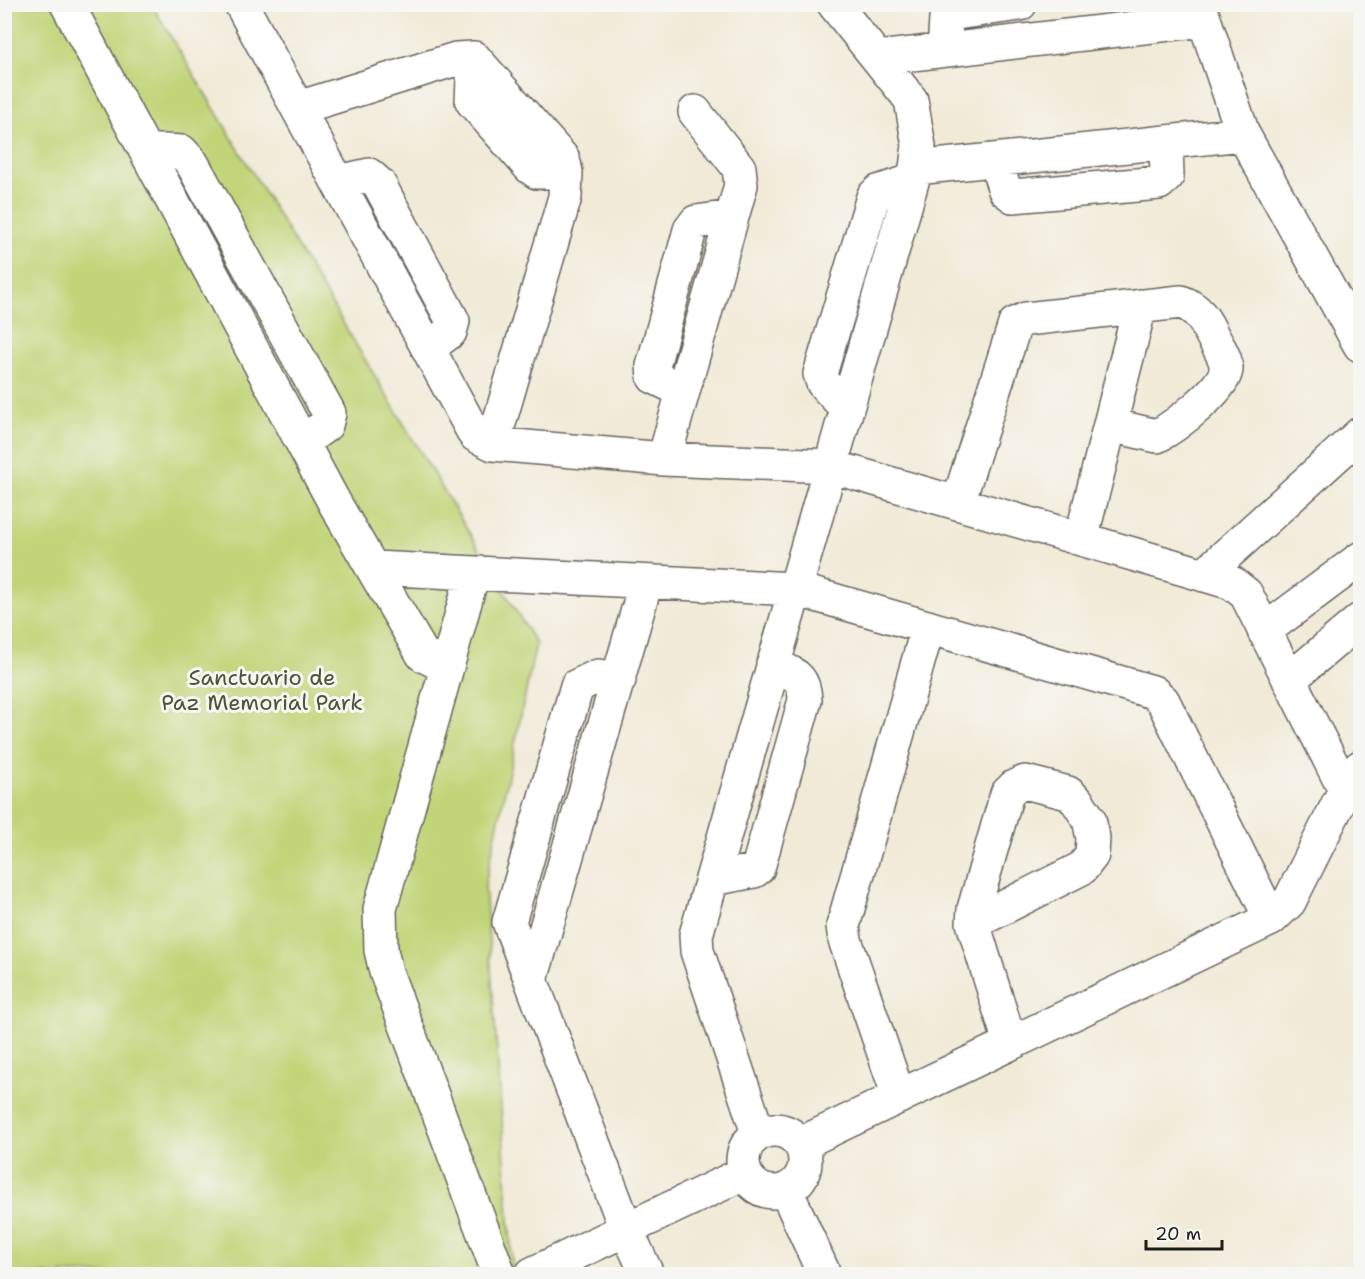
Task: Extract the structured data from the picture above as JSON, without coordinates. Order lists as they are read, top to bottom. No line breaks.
{"parks":["Sanctuario de Paz Memorial Park"],"scale_bar":"20 m"}
